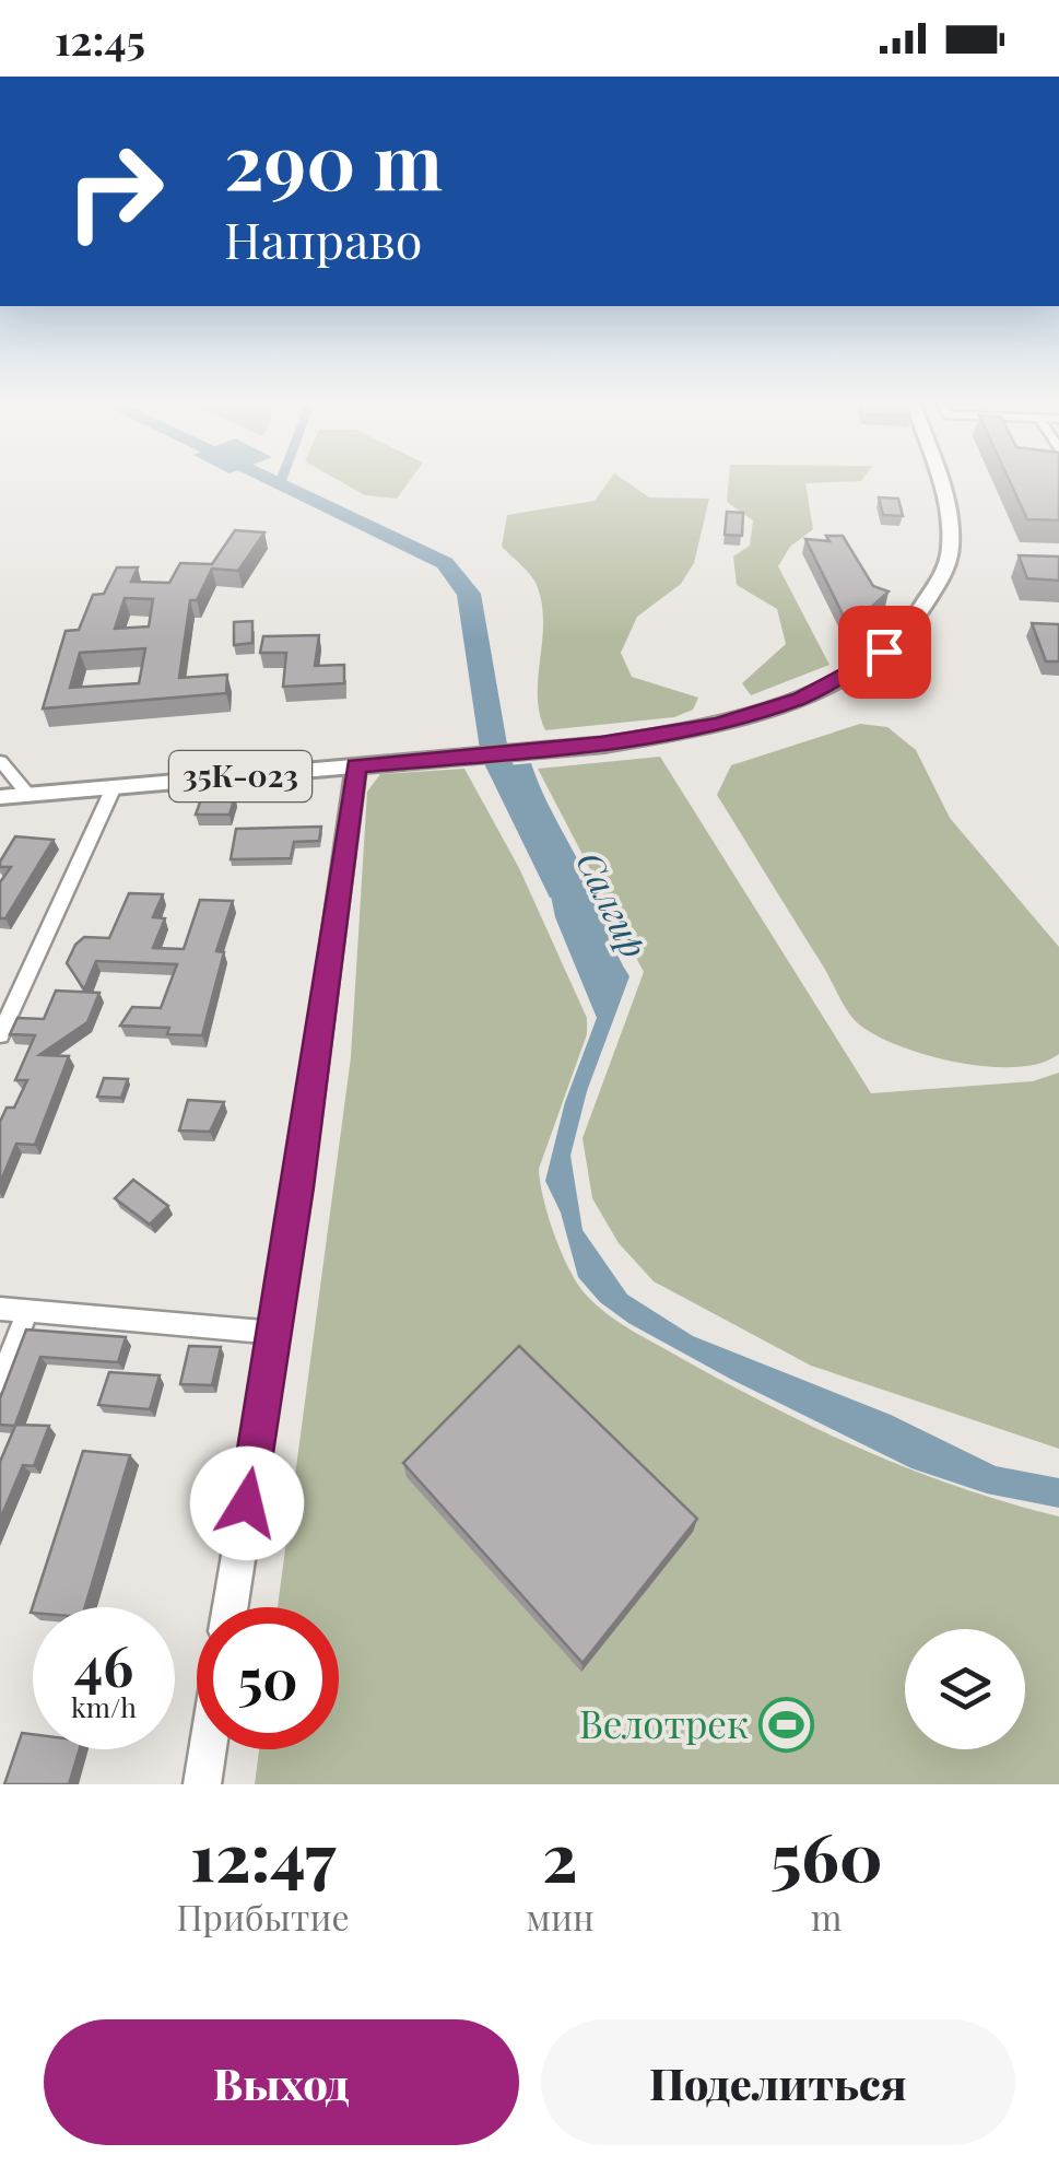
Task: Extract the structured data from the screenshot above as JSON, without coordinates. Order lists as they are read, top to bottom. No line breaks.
{"streets":{"main road":["35К-023"]},"water":["Салгир"],"places":{"sports":["Велотрек"]},"page":{"status":"12:45","turn":["290 m","Направо"],"speed":"46 km/h","limit":"50","eta":["12:47","Прибытие","2","мин","560","m"],"buttons":["Выход","Поделиться"]}}
